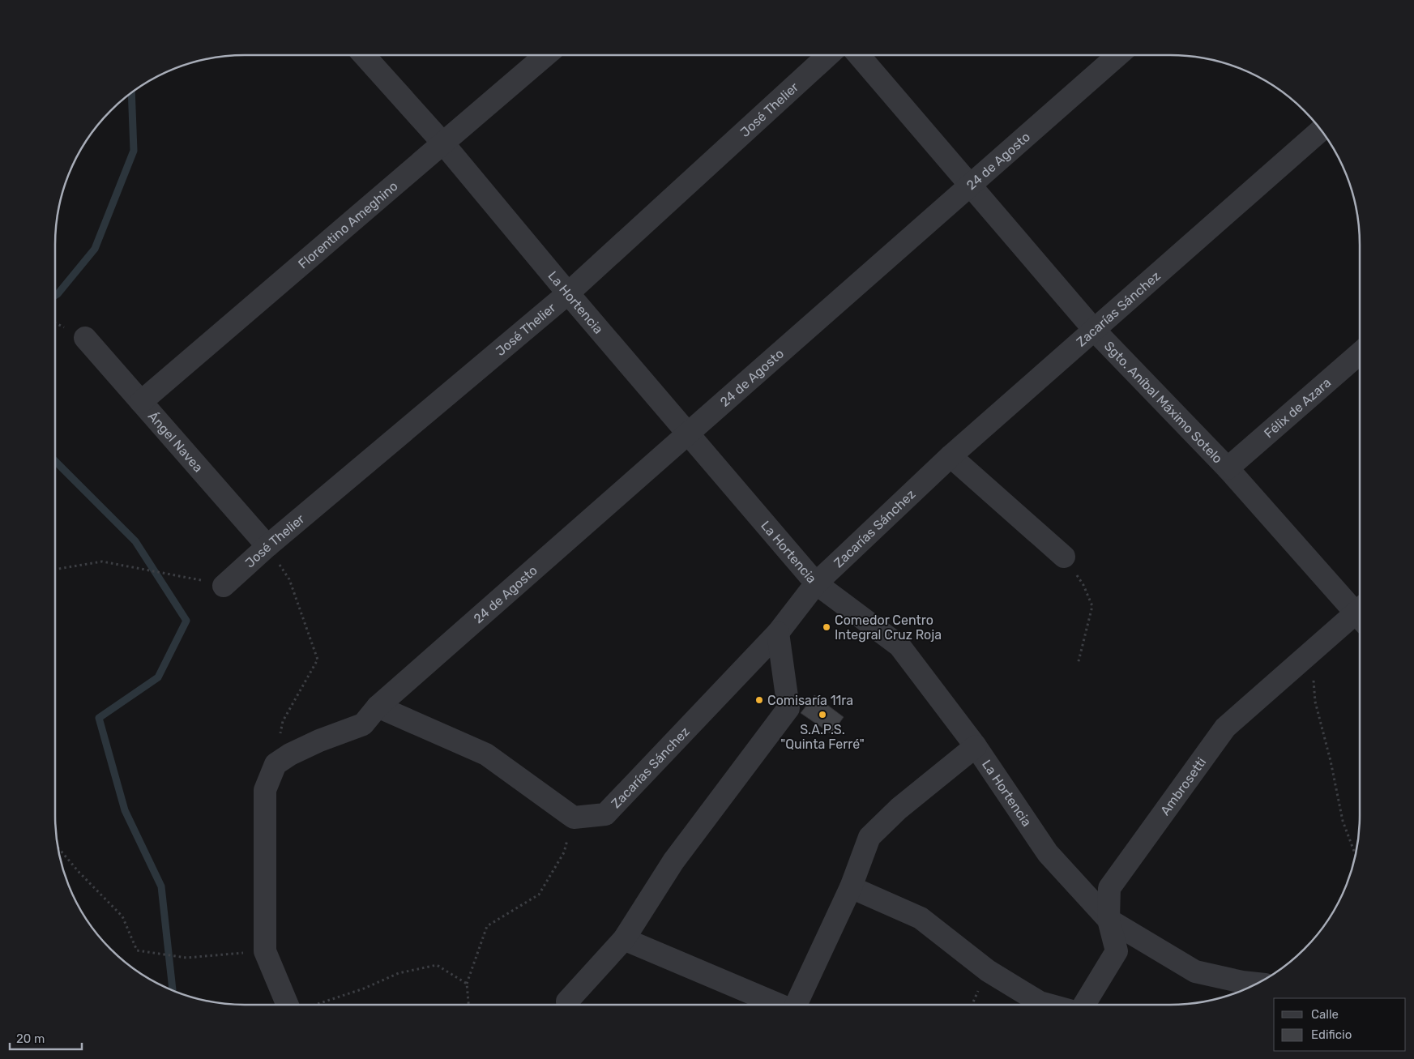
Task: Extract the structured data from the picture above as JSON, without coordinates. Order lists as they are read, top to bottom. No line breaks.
{"streets":{"street":["José Thelier","24 de Agosto","Florentino Ameghino","La Hortencia","Zacarías Sánchez","Sgto. Aníbal Máximo Sotelo","Félix de Azara","Ángel Navea","Ambrosetti"]},"crossings":[["José Thelier","La Hortencia"],["José Thelier","Ángel Navea"],["24 de Agosto","La Hortencia"],["24 de Agosto","Sgto. Aníbal Máximo Sotelo"],["Florentino Ameghino","La Hortencia"],["Florentino Ameghino","Ángel Navea"],["La Hortencia","Zacarías Sánchez"],["La Hortencia","Ambrosetti"],["Zacarías Sánchez","Sgto. Aníbal Máximo Sotelo"],["Sgto. Aníbal Máximo Sotelo","Félix de Azara"]],"places":["Comedor Centro Integral Cruz Roja","Comisaría 11ra","S.A.P.S. \"Quinta Ferré\""],"legend":["Calle","Edificio"],"scale_bar":"20 m"}
